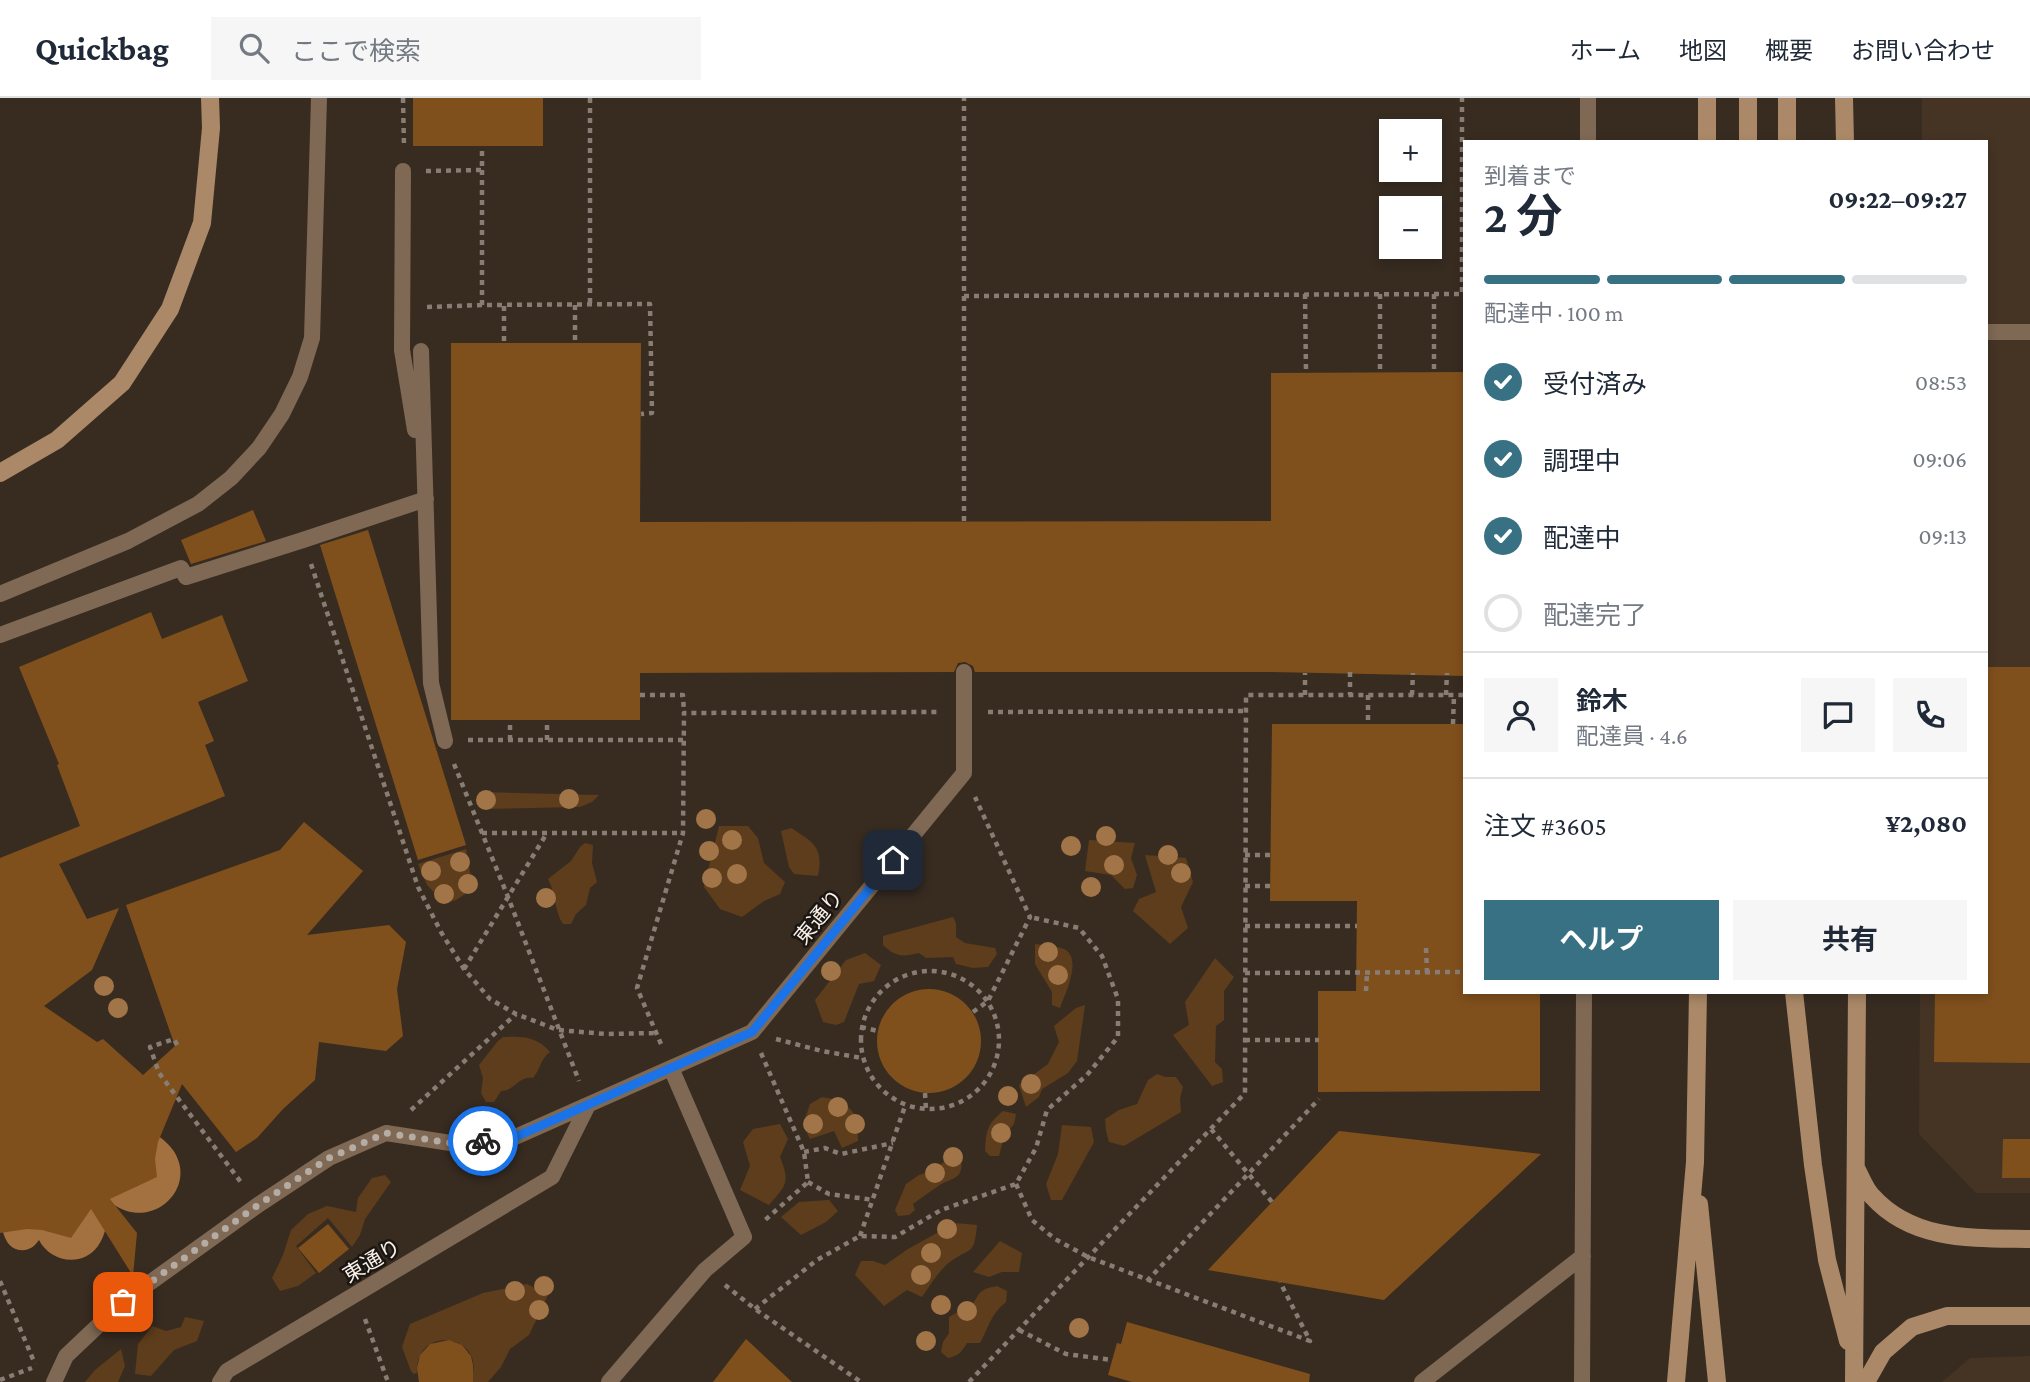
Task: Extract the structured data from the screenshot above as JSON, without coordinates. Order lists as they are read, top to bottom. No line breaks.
{"streets":{"lane":["東通り"]},"page":{"header":"Quickbag","search":"ここで検索","nav":["ホーム","地図","概要","お問い合わせ"],"map_buttons":["+","−"],"heading":["2 分","到着まで","09:22–09:27"],"panel":["鈴木","配達員 · 4.6","注文 #3605","¥2,080"],"bar":"配達中 · 100 m","list":[["受付済み","08:53"],["調理中","09:06"],["配達中","09:13"],"配達完了"],"buttons":["ヘルプ","共有"]}}
